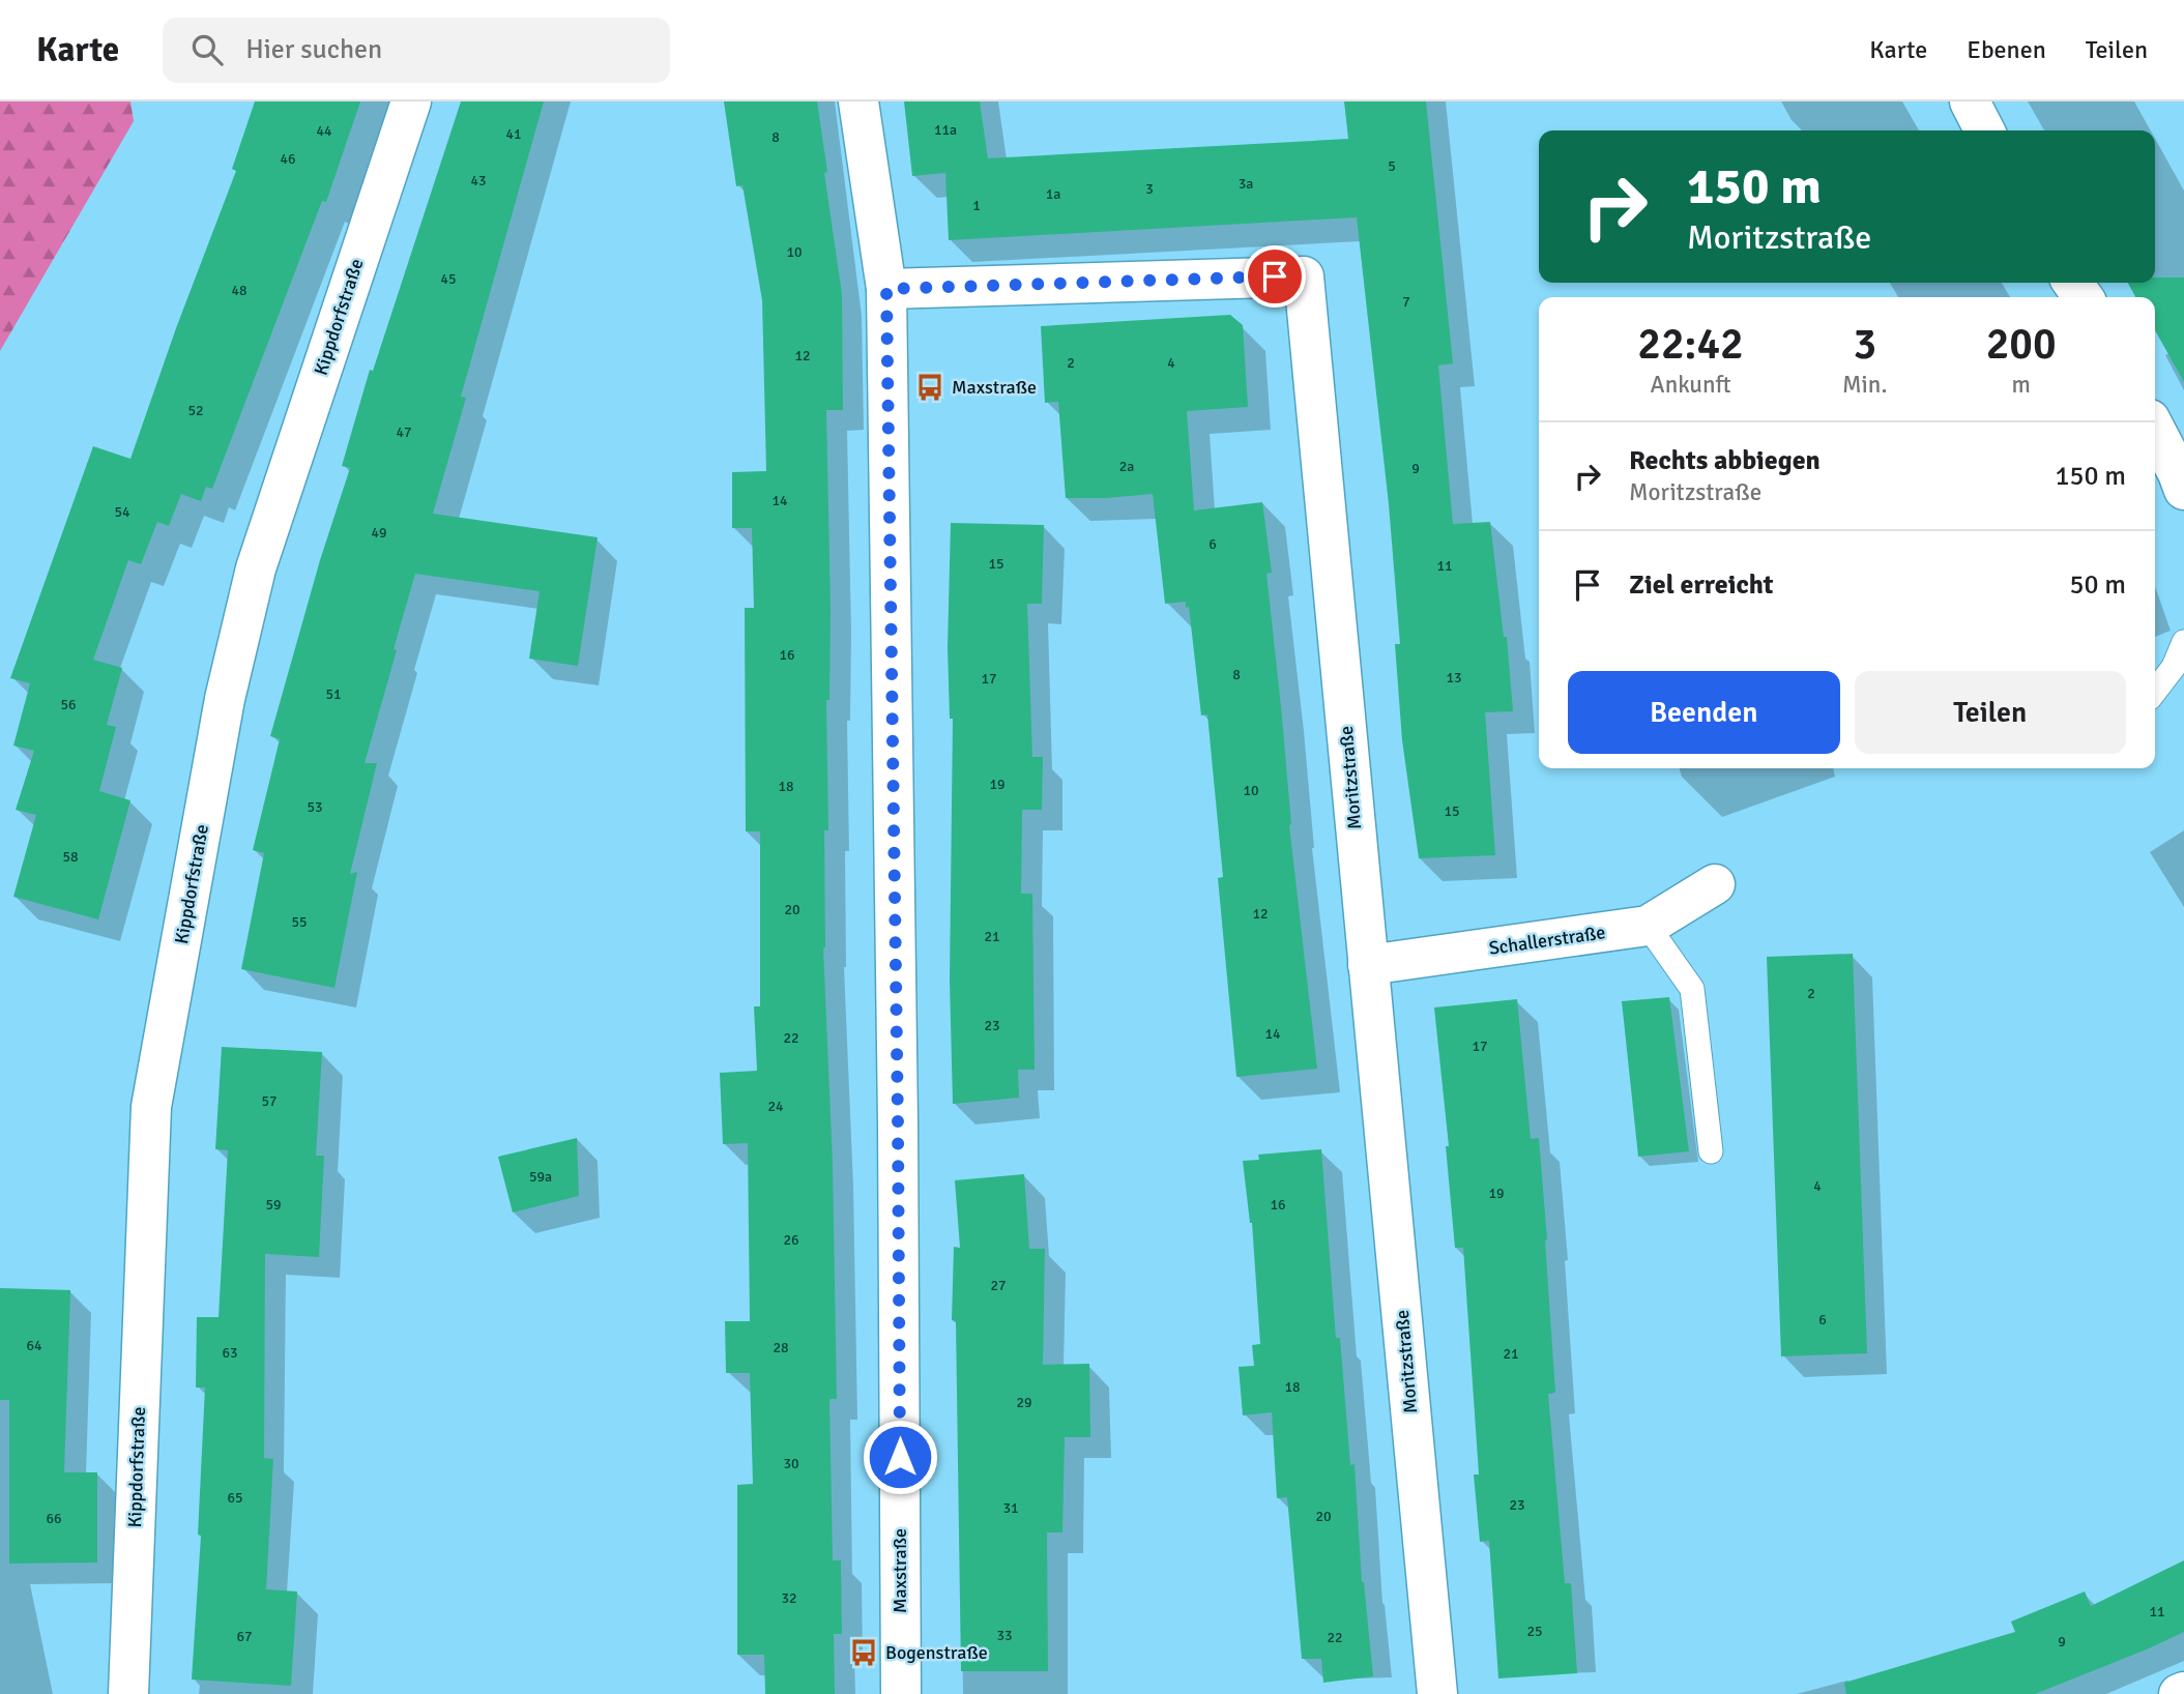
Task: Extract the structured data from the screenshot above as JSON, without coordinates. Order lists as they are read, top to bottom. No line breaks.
{"streets":{"street":["Kippdorfstraße","Moritzstraße","Schallerstraße","Maxstraße"]},"crossings":[["Moritzstraße","Schallerstraße"],["Moritzstraße","Maxstraße"]],"places":{"bus stop":["Maxstraße","Bogenstraße"]},"house_numbers":["11a","44","41","8","46","5","43","3a","3","1a","1","10","45","48","7","12","2","4","52","47","2a","9","14","54","49","6","15","11","16","8","13","17","51","56","19","18","10","53","15","58","20","12","55","21","2","23","14","22","17","57","24","59a","4","19","59","16","26","27","6","64","28","63","21","18","29","30","65","23","31","20","66","32","11","25","33","67","22","9"],"page":{"header":"Karte","search":"Hier suchen","nav":["Karte","Ebenen","Teilen"],"turn":["150 m","Moritzstraße"],"eta":["22:42","Ankunft","3","Min.","200","m"],"list":[{"name":"Rechts abbiegen","note":"Moritzstraße","value":"150 m"},{"name":"Ziel erreicht","value":"50 m"}],"buttons":["Beenden","Teilen"]}}
